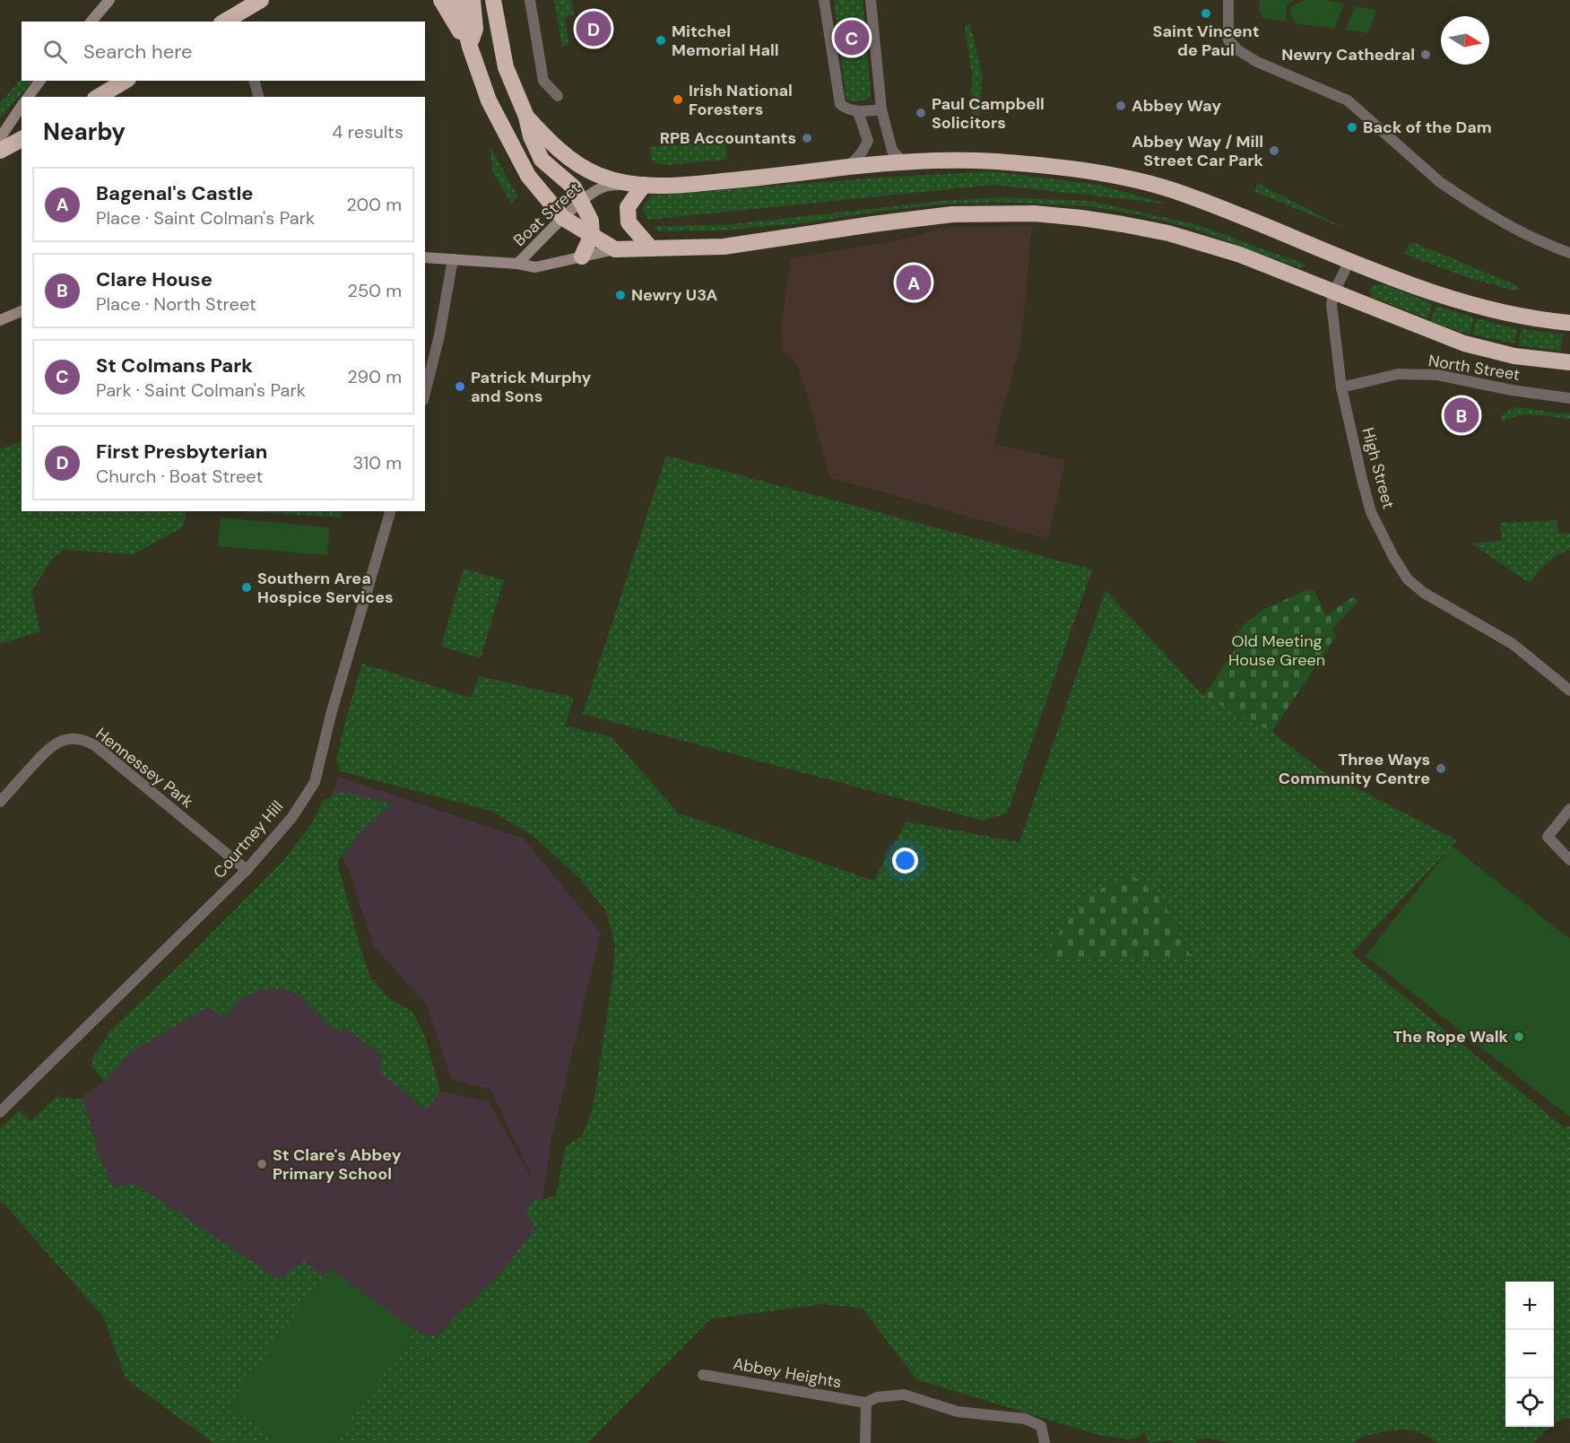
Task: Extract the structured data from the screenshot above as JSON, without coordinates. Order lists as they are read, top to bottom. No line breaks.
{"streets":{"street":["Boat Street","North Street","High Street","Hennessey Park","Courtney Hill","Abbey Heights"]},"crossings":[["North Street","High Street"],["Hennessey Park","Courtney Hill"]],"parks":["Old Meeting House Green"],"places":["Saint Vincent de Paul","Mitchel Memorial Hall","Newry Cathedral","Irish National Foresters","Abbey Way","Paul Campbell Solicitors","Back of the Dam","RPB Accountants","Abbey Way / Mill Street Car Park","Newry U3A","Patrick Murphy and Sons","Southern Area Hospice Services","Three Ways Community Centre","The Rope Walk","St Clare's Abbey Primary School"],"north":"right","page":{"pins":["D","C","A","B"],"search":"Search here","heading":["Nearby","4 results"],"list":[{"mark":"A","name":"Bagenal's Castle","note":"Place · Saint Colman's Park","value":"200 m"},{"mark":"B","name":"Clare House","note":"Place · North Street","value":"250 m"},{"mark":"C","name":"St Colmans Park","note":"Park · Saint Colman's Park","value":"290 m"},{"mark":"D","name":"First Presbyterian","note":"Church · Boat Street","value":"310 m"}],"map_buttons":["+","−"]}}
